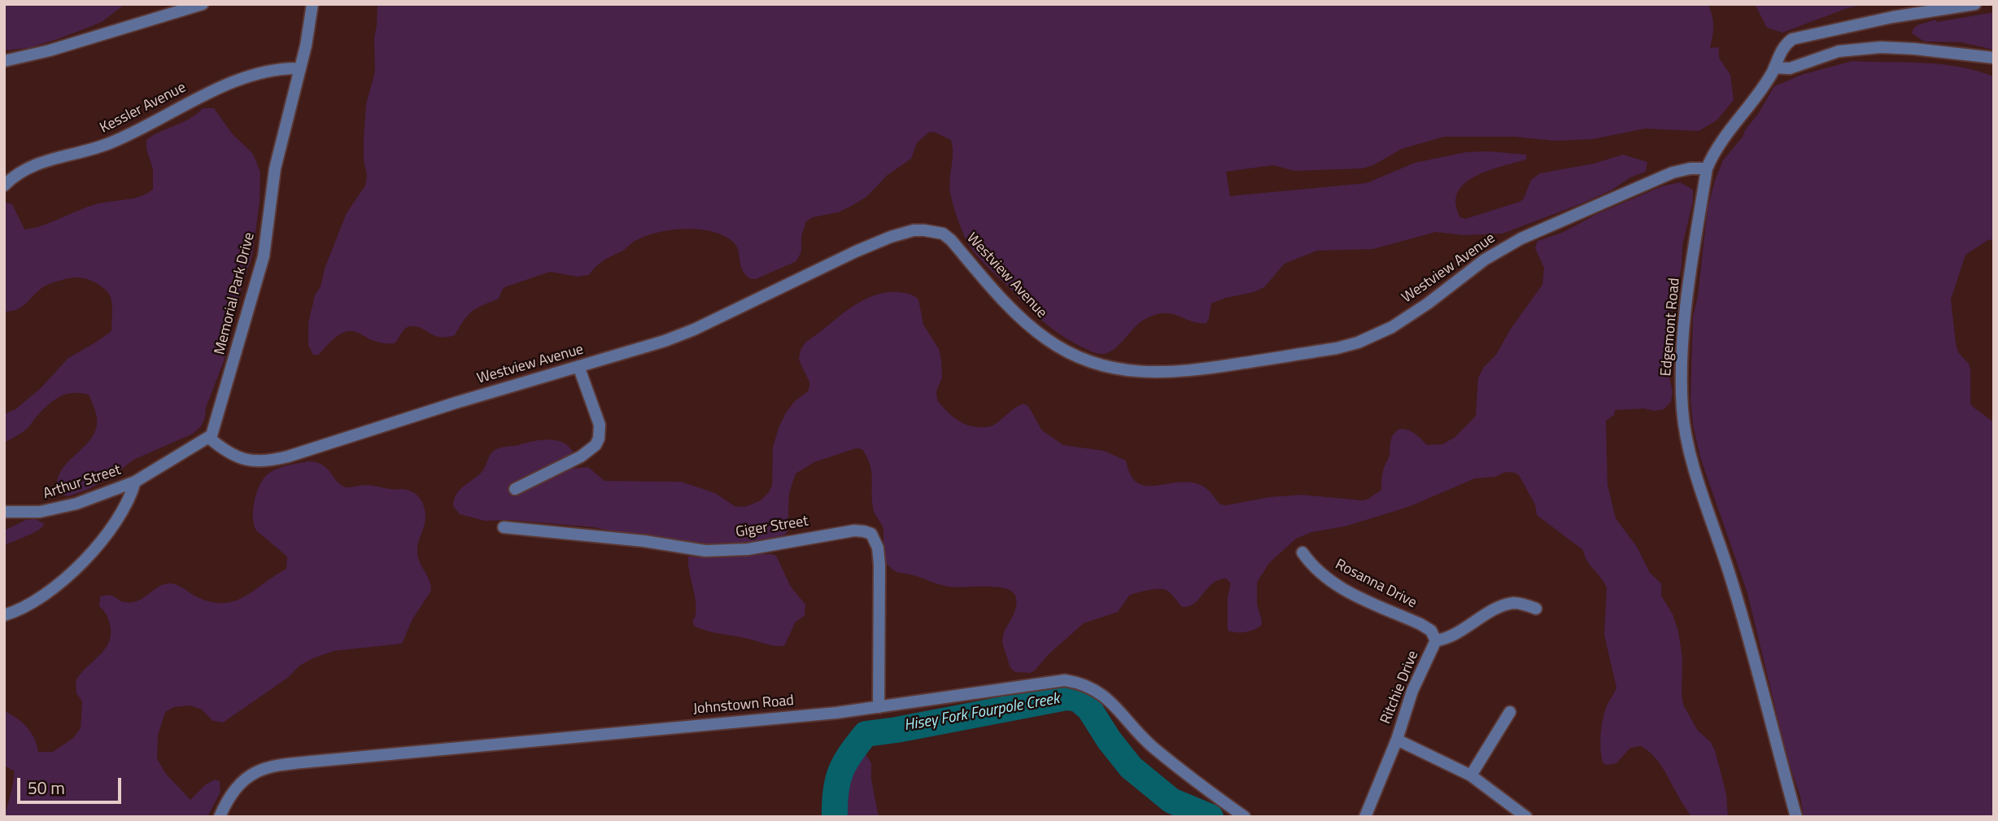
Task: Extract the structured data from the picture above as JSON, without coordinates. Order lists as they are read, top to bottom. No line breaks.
{"streets":{"street":["Kessler Avenue","Westview Avenue","Memorial Park Drive","Edgemont Road","Arthur Street","Giger Street","Rosanna Drive","Ritchie Drive","Johnstown Road"]},"crossings":[["Kessler Avenue","Memorial Park Drive"],["Westview Avenue","Memorial Park Drive"],["Westview Avenue","Edgemont Road"],["Giger Street","Johnstown Road"],["Rosanna Drive","Ritchie Drive"]],"water":["Hisey Fork Fourpole Creek"],"scale_bar":"50 m"}
